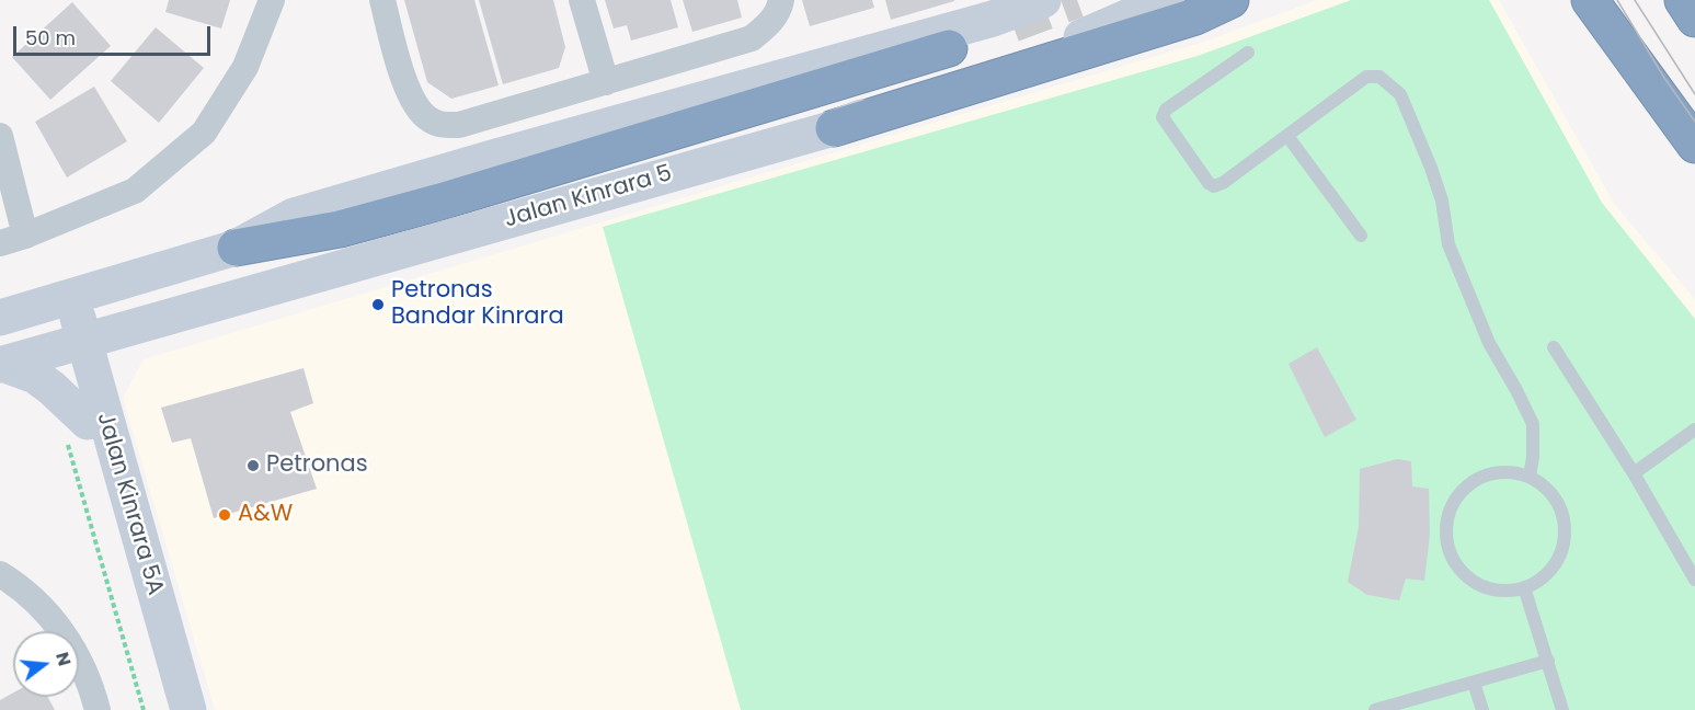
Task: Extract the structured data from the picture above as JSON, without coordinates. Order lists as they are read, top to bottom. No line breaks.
{"streets":{"main road":["Jalan Kinrara 5","Jalan Kinrara 5A"]},"crossings":[["Jalan Kinrara 5","Jalan Kinrara 5A"]],"places":["Petronas Bandar Kinrara","Petronas","A&W"],"scale_bar":"50 m","north":"right"}
